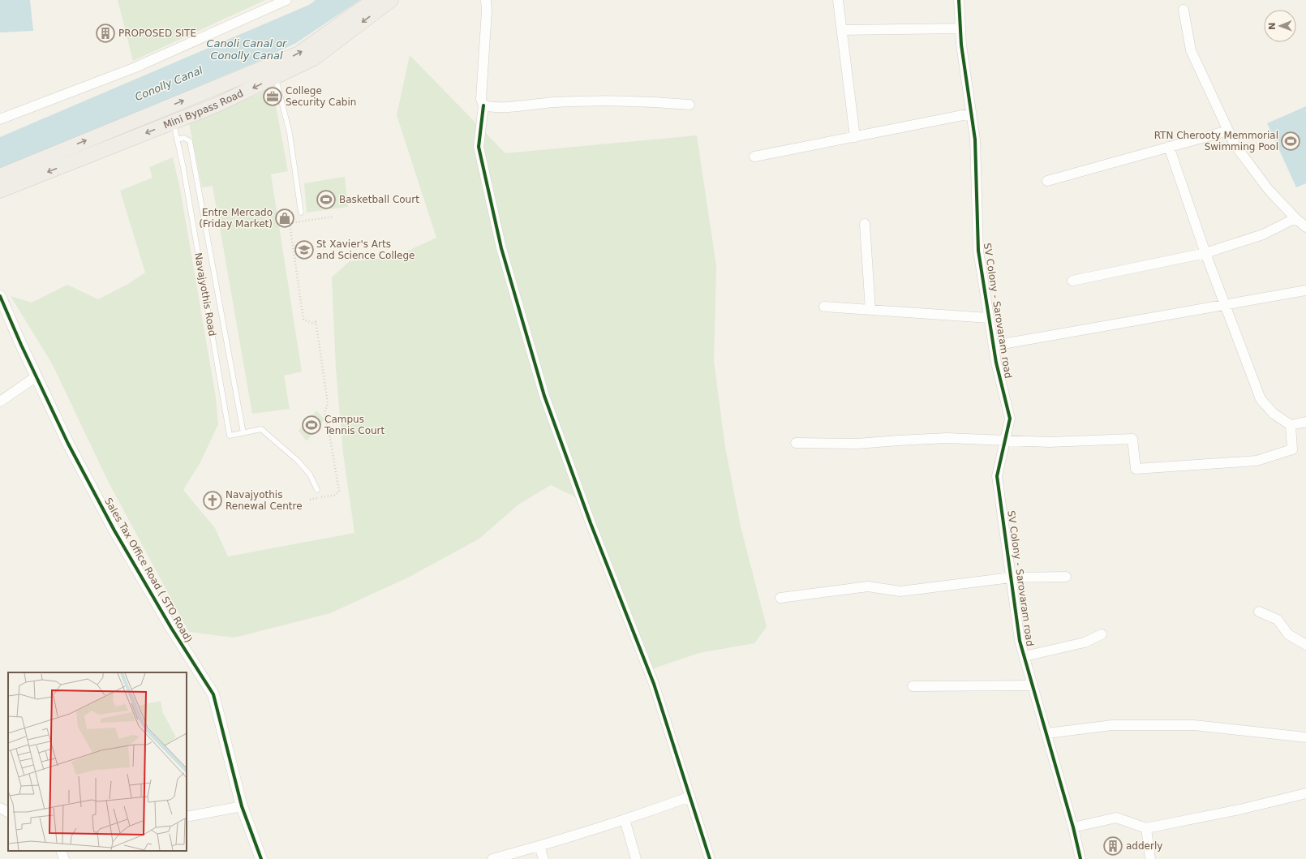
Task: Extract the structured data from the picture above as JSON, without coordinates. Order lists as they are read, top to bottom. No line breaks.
{"streets":{"main road":["Mini Bypass Road"],"street":["SV Colony - Sarovaram road","Sales Tax Office Road ( STO Road)"],"lane":["Navajyothis Road"]},"crossings":[["Mini Bypass Road","Navajyothis Road"]],"water":["Canoli Canal or Conolly Canal","Conolly Canal"],"places":{"building":["PROPOSED SITE","adderly"],"office":["College Security Cabin"],"sports":["RTN Cherooty Memmorial Swimming Pool","Basketball Court","Campus Tennis Court"],"shop":["Entre Mercado (Friday Market)"],"school or university":["St Xavier's Arts and Science College"],"church":["Navajyothis Renewal Centre"]},"north":"left"}
